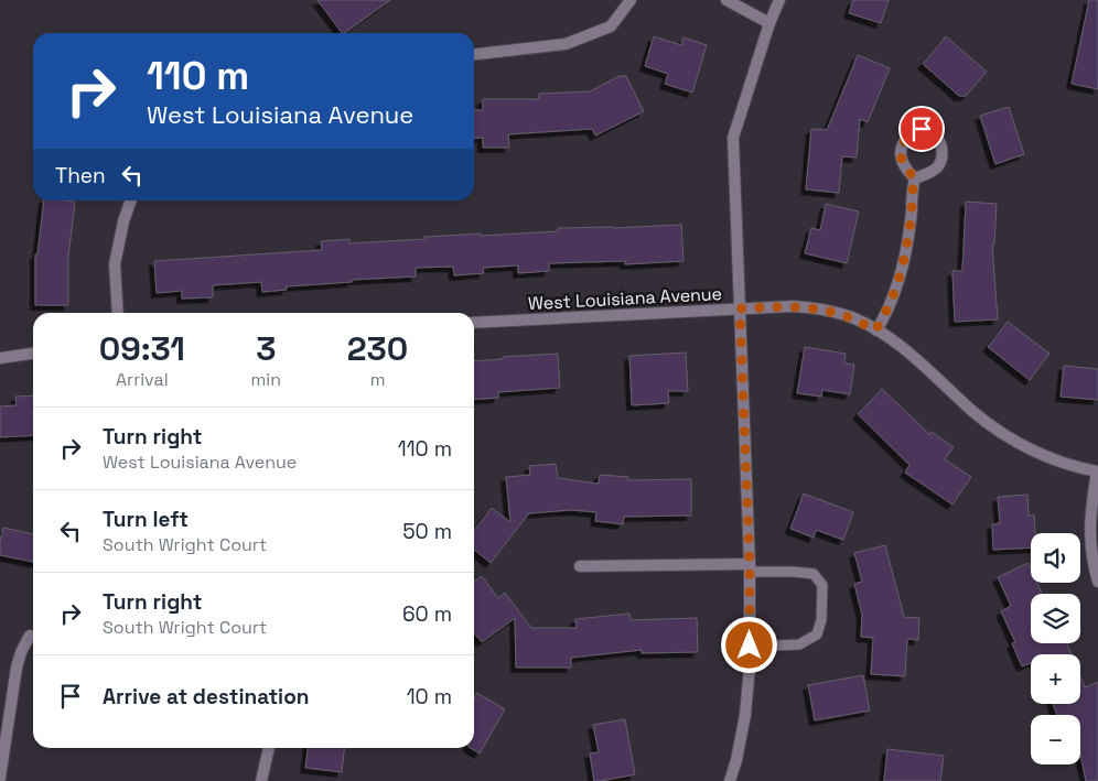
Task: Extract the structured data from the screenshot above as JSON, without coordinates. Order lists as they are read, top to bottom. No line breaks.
{"streets":{"street":["West Louisiana Avenue"]},"page":{"turn":["110 m","West Louisiana Avenue"],"then":"Then","eta":["09:31","Arrival","3","min","230","m"],"list":[{"name":"Turn right","note":"West Louisiana Avenue","value":"110 m"},{"name":"Turn left","note":"South Wright Court","value":"50 m"},{"name":"Turn right","note":"South Wright Court","value":"60 m"},{"name":"Arrive at destination","value":"10 m"}],"map_buttons":["+","−"]}}
